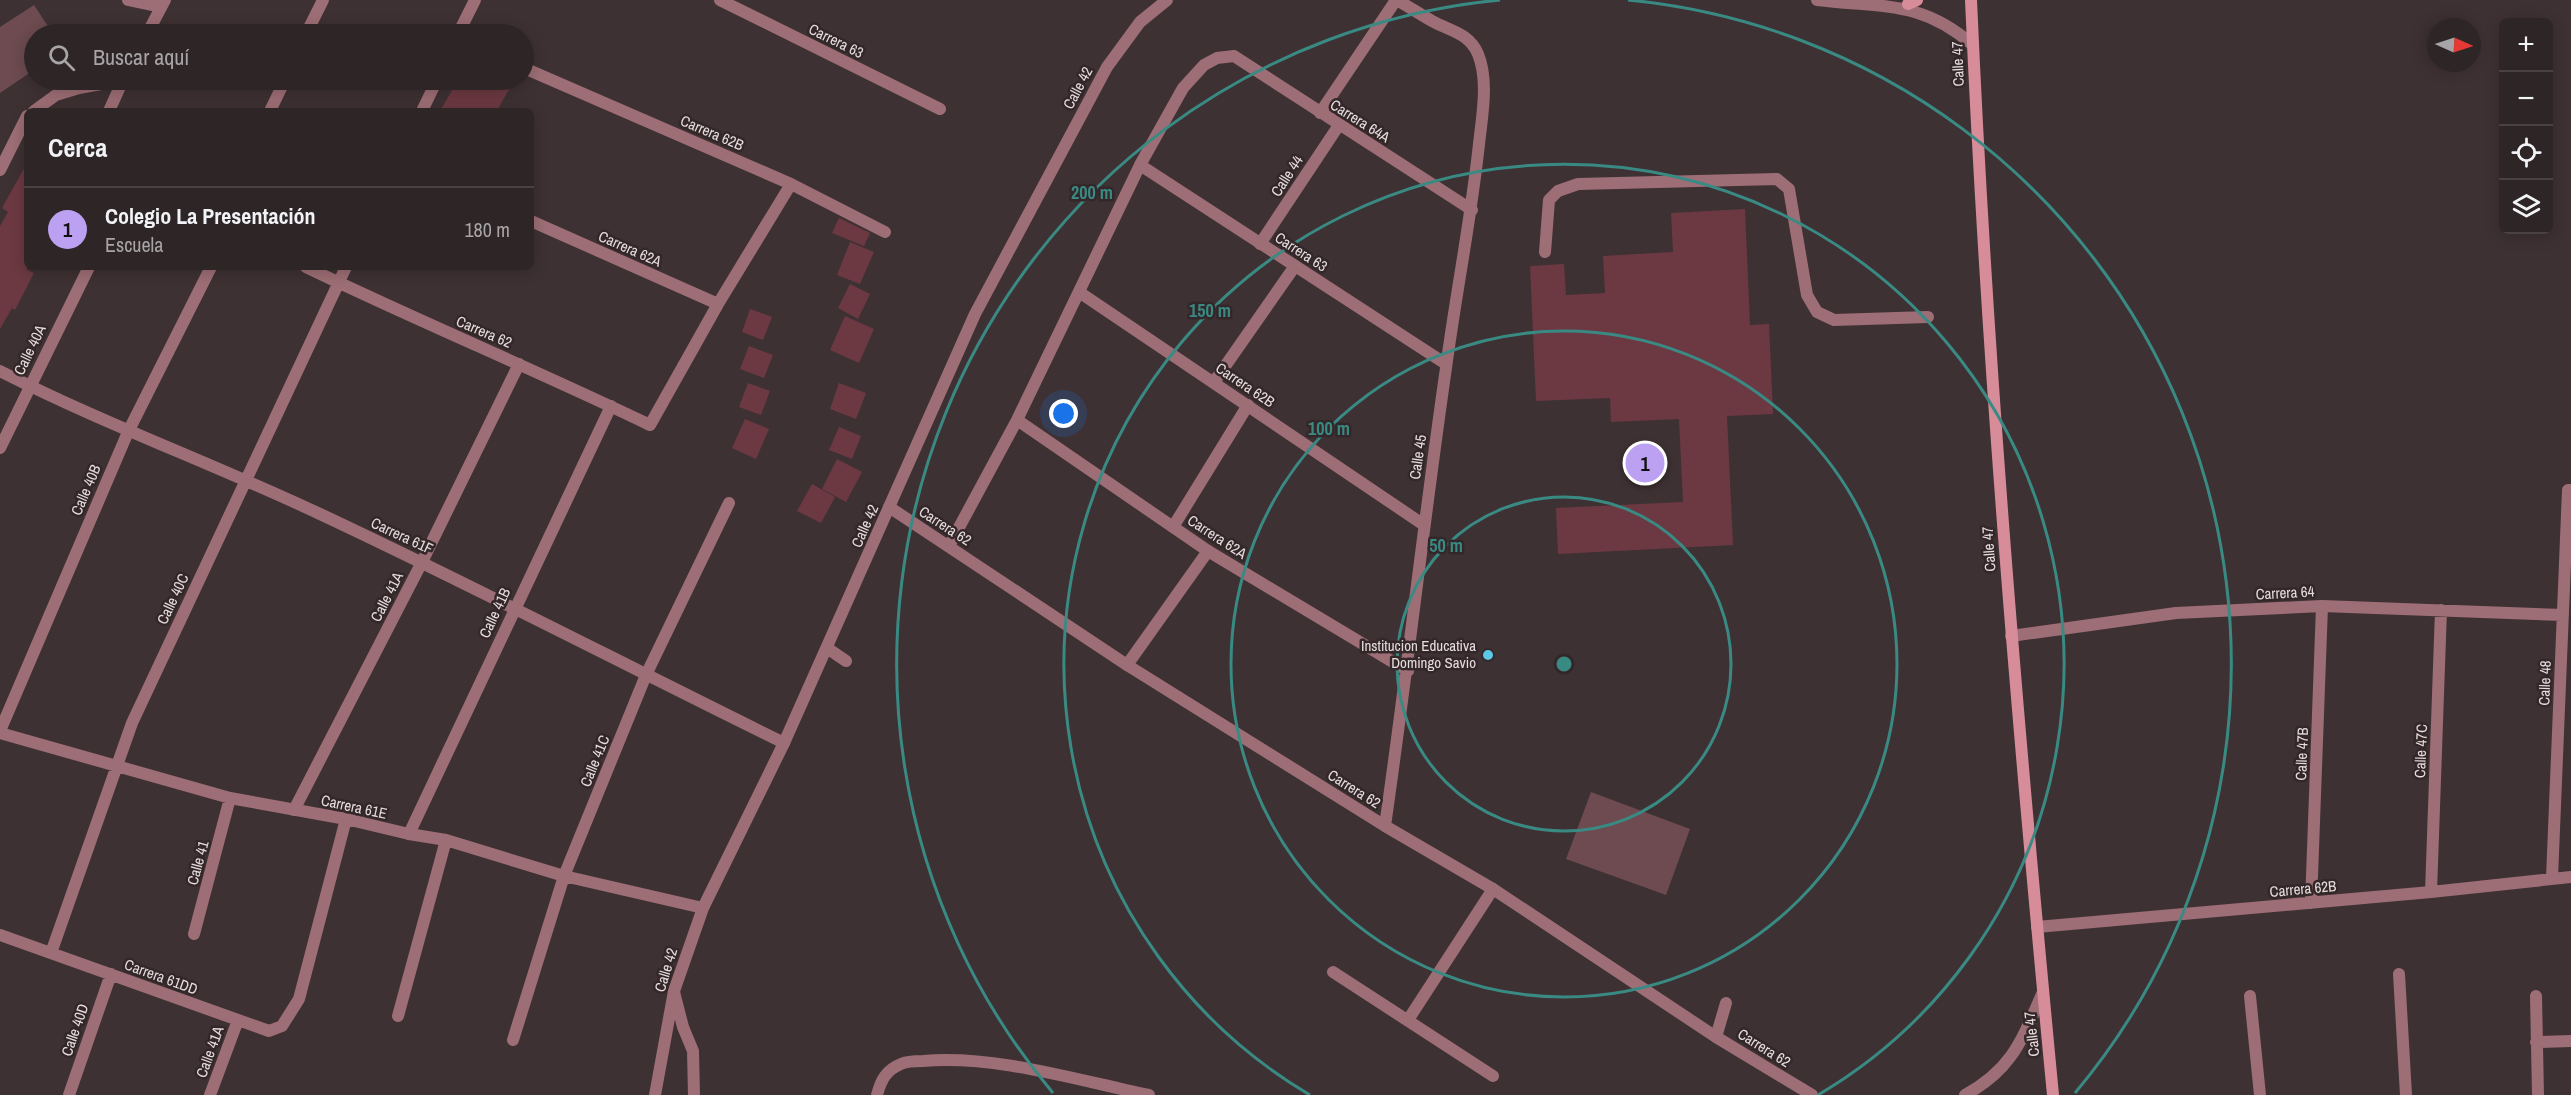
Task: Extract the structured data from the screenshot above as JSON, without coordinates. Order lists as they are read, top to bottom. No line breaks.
{"streets":{"main road":["Calle 47"],"street":["Carrera 63","Calle 42","Carrera 64A","Carrera 62B","Calle 44","Carrera 62A","Carrera 62","Calle 40A","Calle 45","Calle 40B","Carrera 61F","Carrera 64","Calle 41A","Calle 40C","Calle 41B","Calle 48","Calle 47C","Calle 47B","Calle 41C","Carrera 61E","Calle 41","Carrera 61DD","Calle 40D"]},"crossings":[["Carrera 63","Carrera 64A"],["Carrera 63","Calle 44"],["Carrera 63","Calle 45"],["Calle 47","Carrera 62B"],["Calle 47","Carrera 64"],["Calle 42","Carrera 62"],["Calle 42","Carrera 61F"],["Calle 42","Carrera 61E"],["Carrera 64A","Calle 44"],["Carrera 64A","Calle 45"],["Carrera 62B","Calle 45"],["Carrera 62B","Calle 48"],["Carrera 62B","Calle 47C"],["Carrera 62B","Calle 47B"],["Carrera 62A","Carrera 62"],["Carrera 62A","Calle 45"],["Carrera 62","Calle 45"],["Carrera 62","Calle 41A"],["Carrera 62","Calle 40C"],["Carrera 62","Calle 41B"],["Calle 40A","Carrera 61F"],["Calle 40B","Carrera 61F"],["Calle 40B","Carrera 61E"],["Carrera 61F","Calle 41A"],["Carrera 61F","Calle 40C"],["Carrera 61F","Calle 41B"],["Carrera 61F","Calle 41C"],["Carrera 64","Calle 48"],["Carrera 64","Calle 47C"],["Carrera 64","Calle 47B"],["Calle 41A","Carrera 61E"],["Calle 41A","Carrera 61DD"],["Calle 40C","Carrera 61E"],["Calle 40C","Carrera 61DD"],["Calle 41B","Carrera 61E"],["Calle 41C","Carrera 61E"],["Carrera 61E","Calle 41"],["Carrera 61E","Carrera 61DD"],["Carrera 61DD","Calle 40D"]],"places":["Institucion Educativa Domingo Savio"],"north":"right","page":{"map_buttons":["+","−"],"search":"Buscar aquí","heading":"Cerca","list":[{"mark":"1","name":"Colegio La Presentación","note":"Escuela","value":"180 m"}],"pins":"1"},"rings":["200 m","150 m","100 m","50 m"]}
